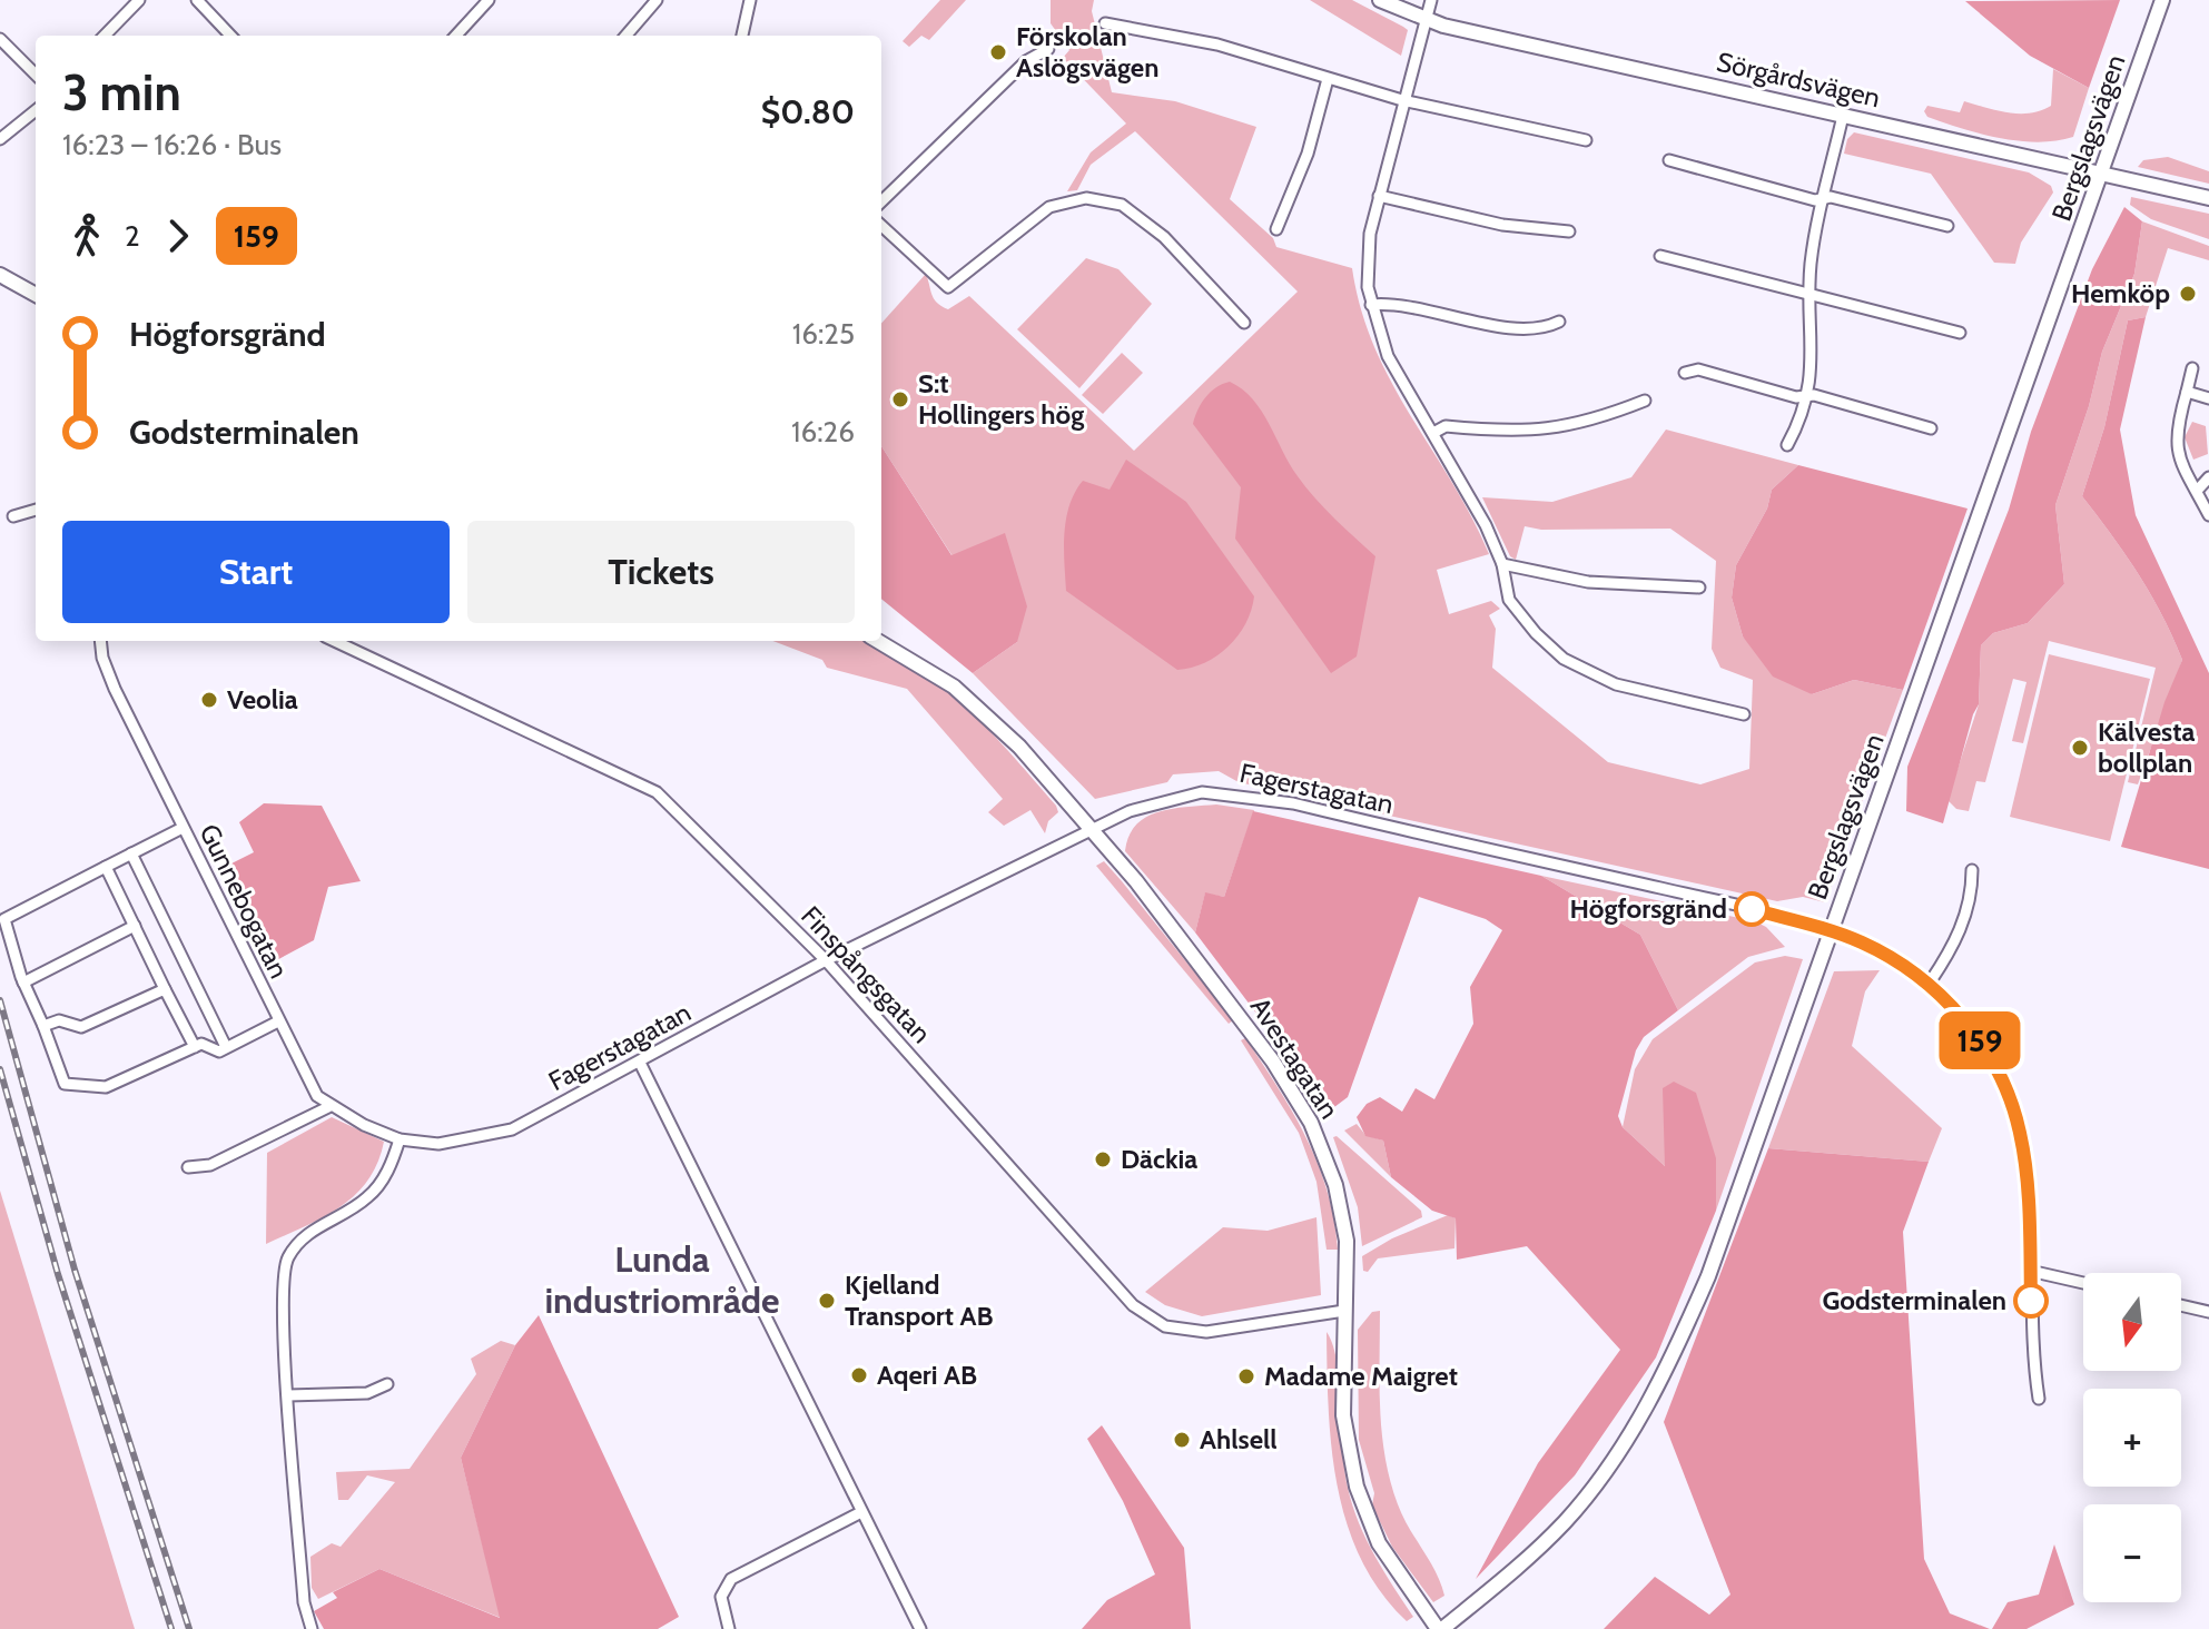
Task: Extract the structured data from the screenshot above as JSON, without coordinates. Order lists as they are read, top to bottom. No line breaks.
{"streets":{"street":["Sörgårdsvägen","Bergslagsvägen","Fagerstagatan","Gunnebogatan","Finspångsgatan","Avestagatan"]},"crossings":[["Sörgårdsvägen","Bergslagsvägen"],["Bergslagsvägen","Fagerstagatan"],["Bergslagsvägen","Avestagatan"],["Fagerstagatan","Finspångsgatan"],["Fagerstagatan","Avestagatan"],["Finspångsgatan","Avestagatan"]],"districts":["Lunda industriområde"],"places":["Förskolan Aslögsvägen","Hemköp","S:t Hollingers hög","Veolia","Kälvesta bollplan","Högforsgränd","Däckia","Kjelland Transport AB","Godsterminalen","Aqeri AB","Madame Maigret","Ahlsell"],"lines":["bus line 159"],"north":"bottom","page":{"on_map":"159","heading":["3 min","16:23 – 16:26 · Bus","$0.80"],"legs":["2","159"],"list":[{"name":"Högforsgränd","value":"16:25"},{"name":"Godsterminalen","value":"16:26"}],"buttons":["Start","Tickets"],"map_buttons":["+","−"]}}
